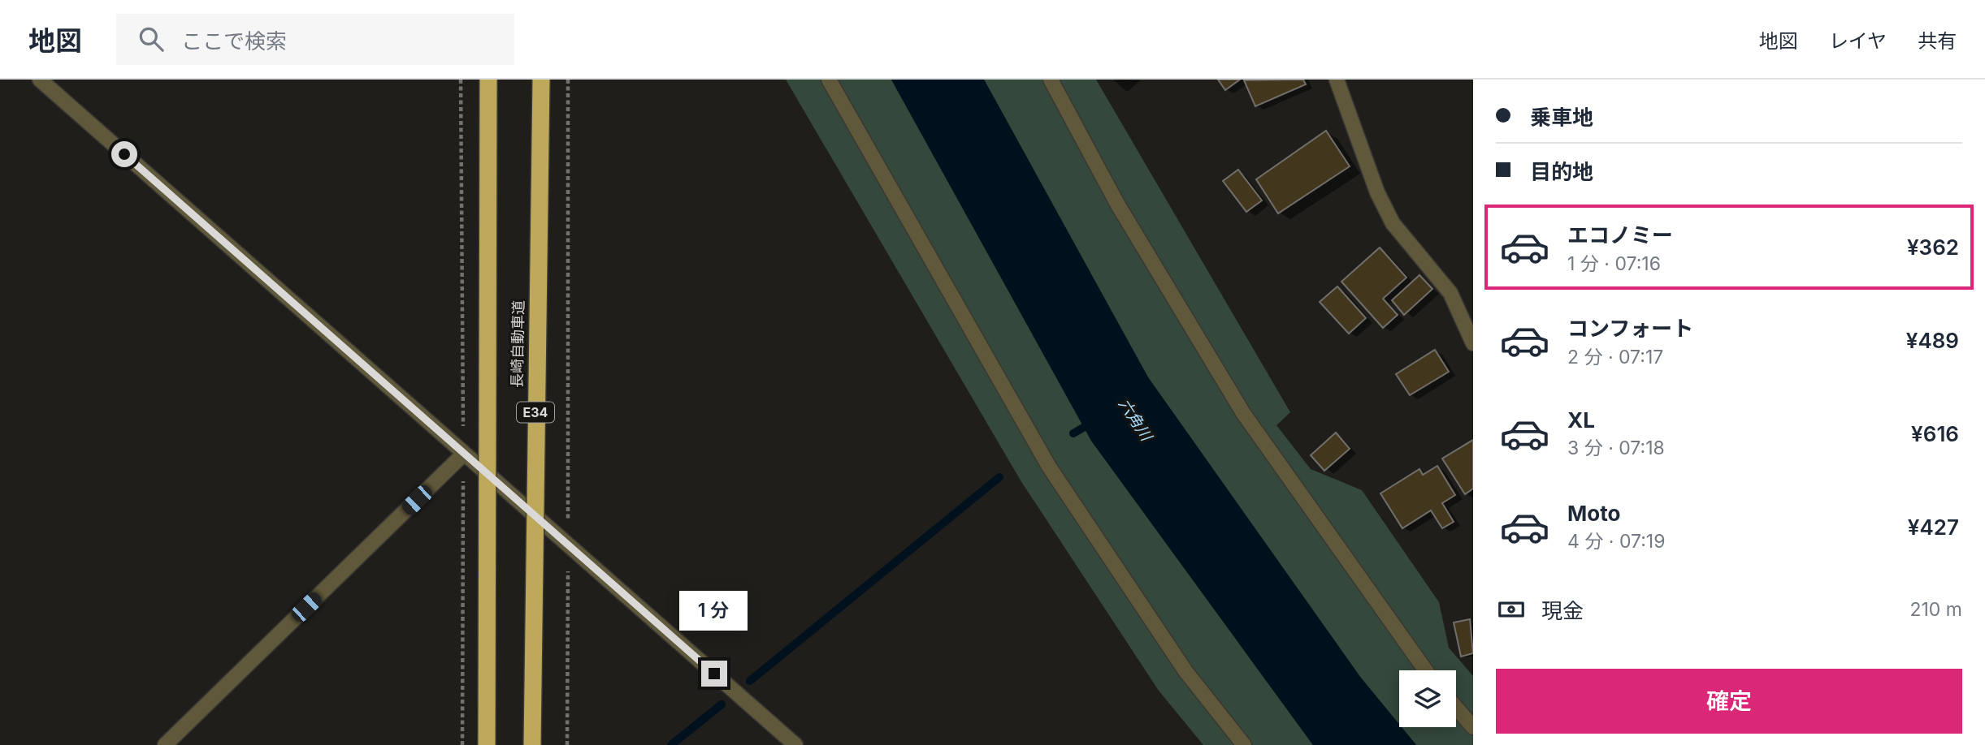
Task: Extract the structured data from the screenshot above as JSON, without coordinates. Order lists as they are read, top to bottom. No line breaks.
{"streets":{"highway":["長崎自動車道","E34"]},"water":["六角川"],"page":{"header":"地図","search":"ここで検索","nav":["地図","レイヤ","共有"],"banner":["乗車地","目的地"],"list":[{"name":"エコノミー","note":"1 分 · 07:16","value":"¥362"},{"name":"コンフォート","note":"2 分 · 07:17","value":"¥489"},{"name":"XL","note":"3 分 · 07:18","value":"¥616"},{"name":"Moto","note":"4 分 · 07:19","value":"¥427"}],"pay":["現金","210 m"],"bubble":"1 分","buttons":"確定"}}
